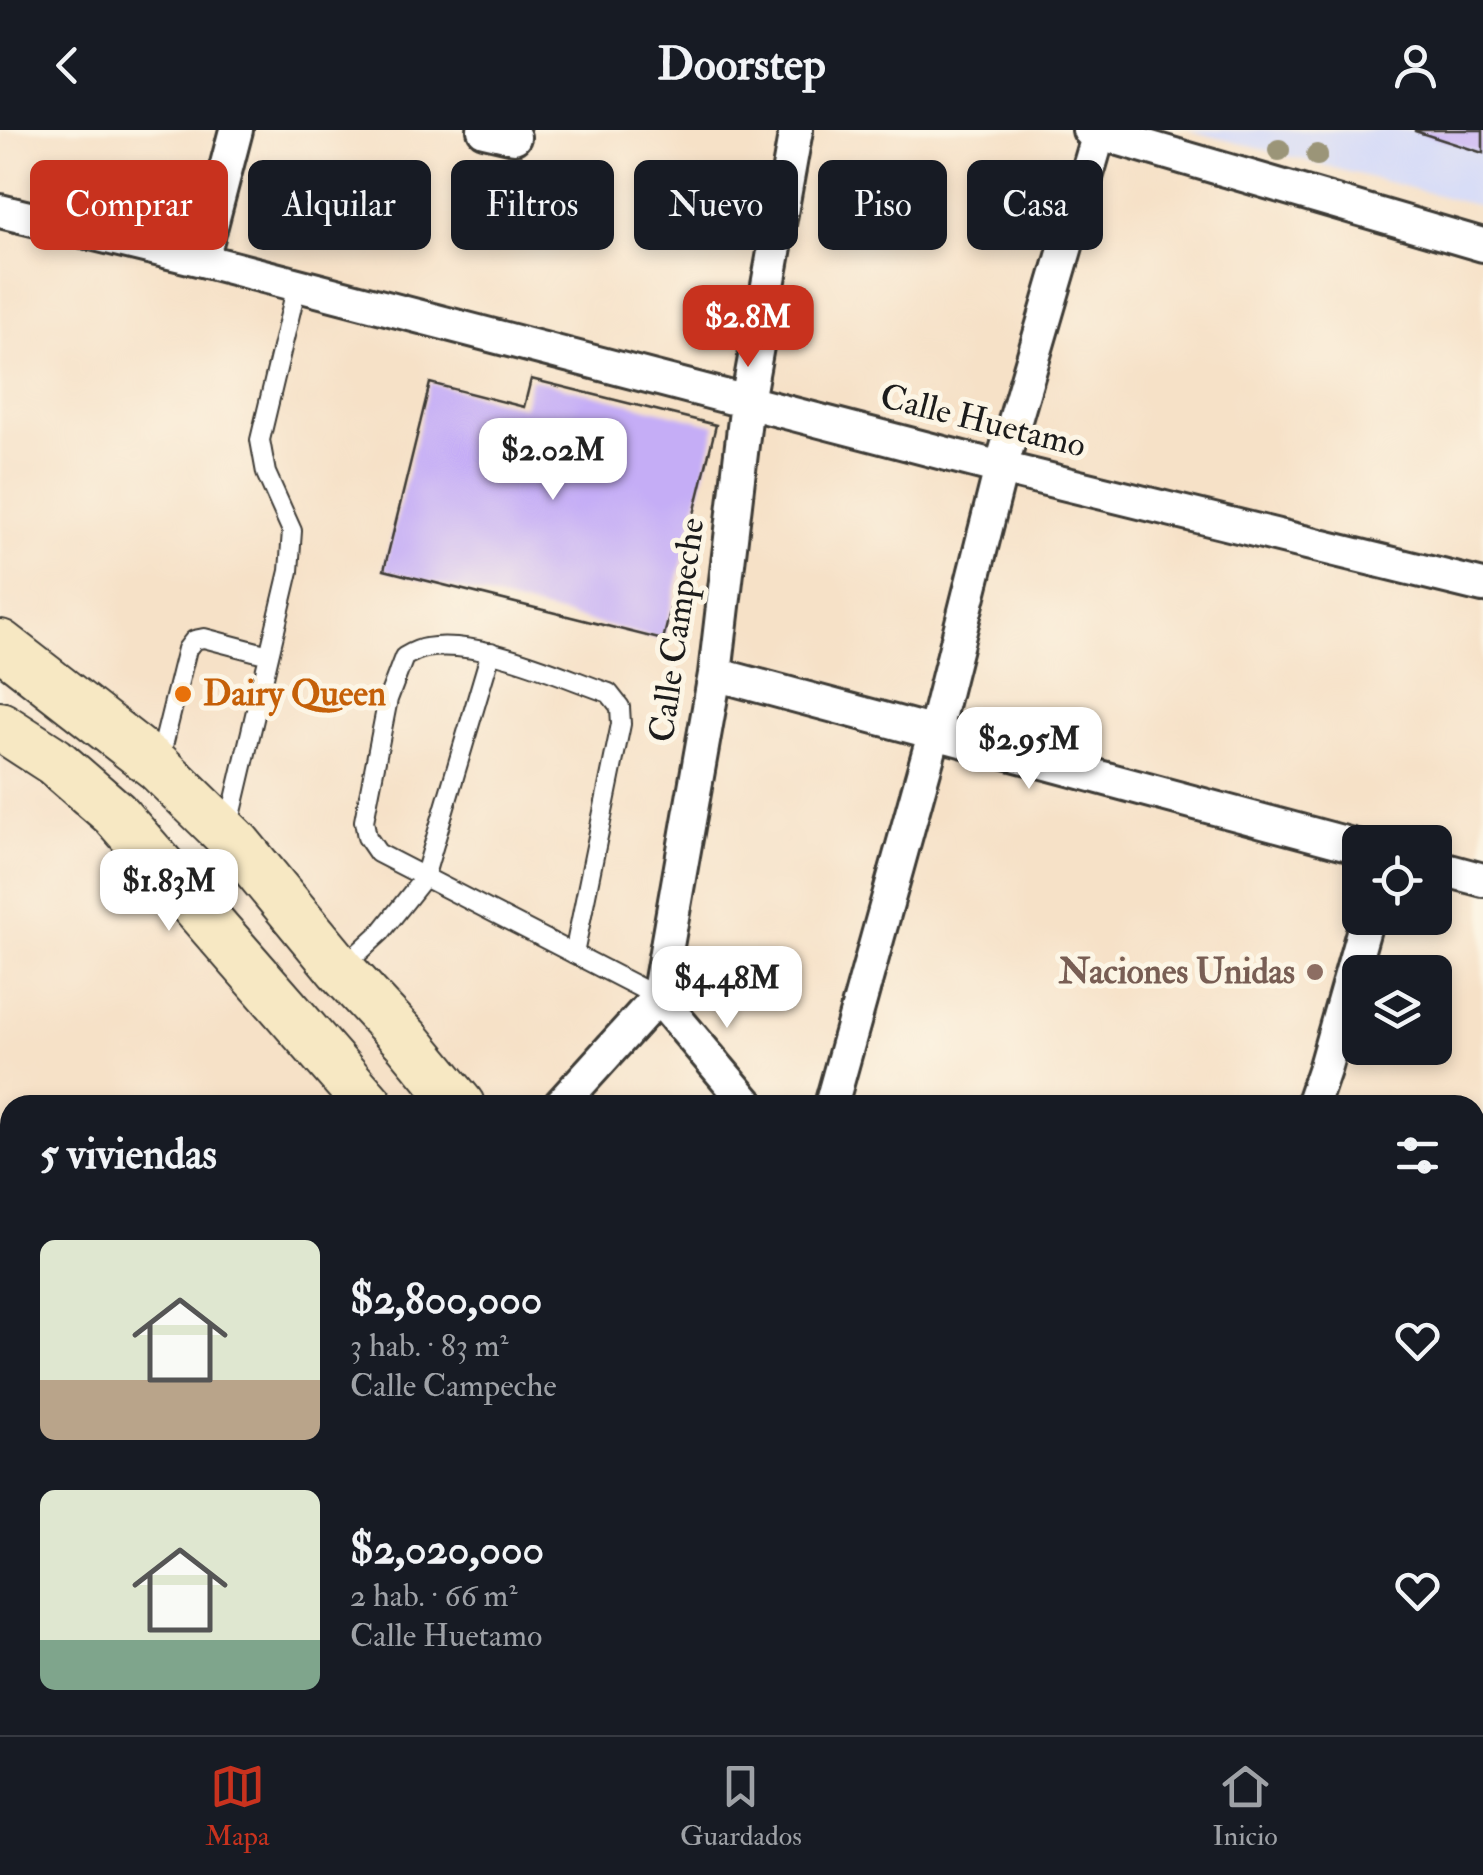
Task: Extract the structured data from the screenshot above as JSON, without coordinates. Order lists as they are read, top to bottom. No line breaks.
{"streets":{"street":["Calle Huetamo","Calle Campeche"]},"crossings":[["Calle Huetamo","Calle Campeche"]],"places":["Dairy Queen","Naciones Unidas"],"page":{"header":"Doorstep","chip":["Comprar","Alquilar","Filtros","Nuevo","Piso","Casa"],"price":["$2.8M","$2.02M","$2.95M","$1.83M","$4.48M"],"heading":"5 viviendas","list":[{"name":"$2,800,000","note":"3 hab. · 83 m² · Calle Campeche"},{"name":"$2,020,000","note":"2 hab. · 66 m² · Calle Huetamo"}],"tabs":["Mapa","Guardados","Inicio"]}}
